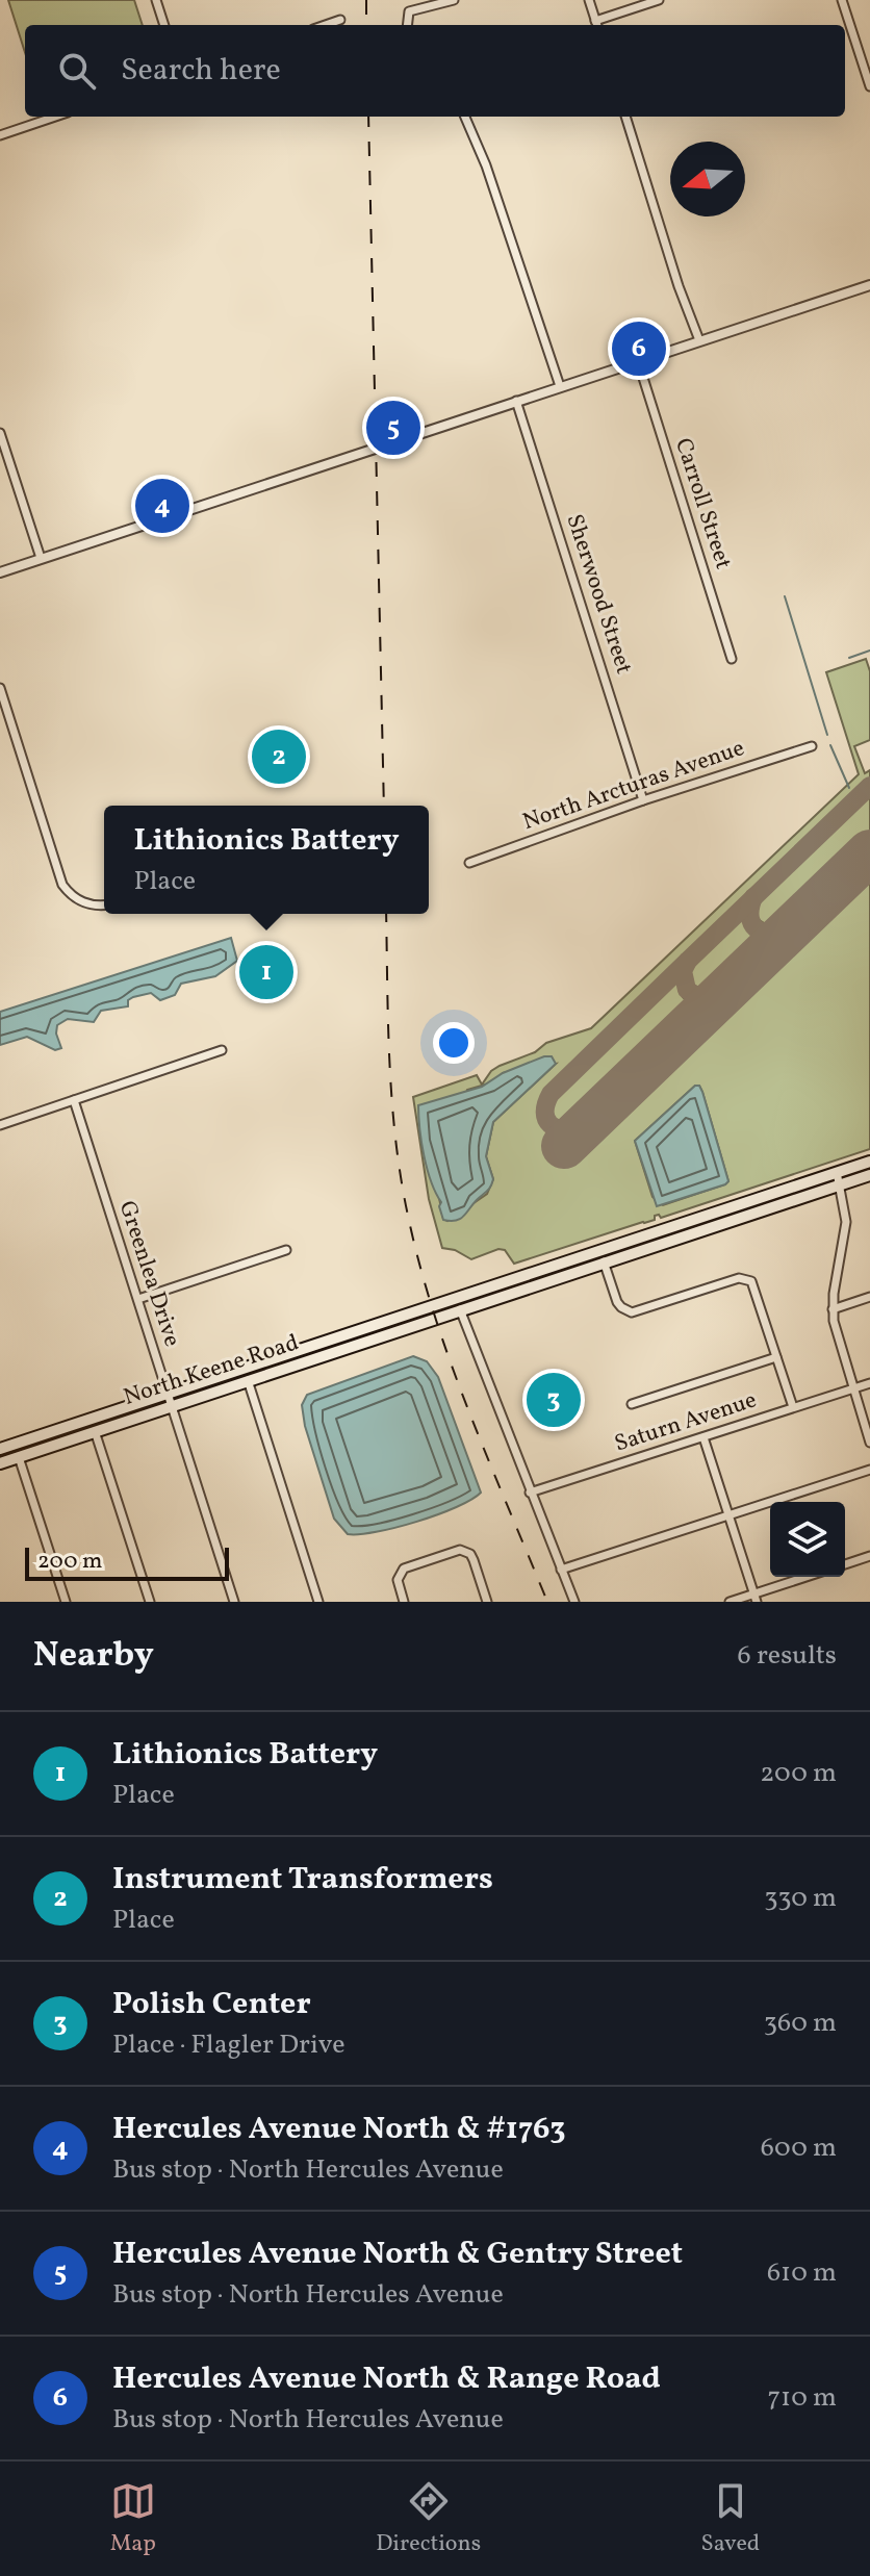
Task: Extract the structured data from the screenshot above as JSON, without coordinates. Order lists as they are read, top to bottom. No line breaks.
{"streets":{"main road":["North Keene Road"],"street":["Carroll Street","Sherwood Street","North Arcturas Avenue","Greenlea Drive","Saturn Avenue"]},"crossings":[["Sherwood Street","North Arcturas Avenue"],["Greenlea Drive","North Keene Road"]],"scale_bar":"200 m","north":"left","page":{"search":"Search here","pins":["6","5","4","2","1","3"],"popup":["Lithionics Battery","Place"],"scale":"200 m","heading":["Nearby","6 results"],"list":[{"mark":"1","name":"Lithionics Battery","note":"Place","value":"200 m"},{"mark":"2","name":"Instrument Transformers","note":"Place","value":"330 m"},{"mark":"3","name":"Polish Center","note":"Place · Flagler Drive","value":"360 m"},{"mark":"4","name":"Hercules Avenue North & #1763","note":"Bus stop · North Hercules Avenue","value":"600 m"},{"mark":"5","name":"Hercules Avenue North & Gentry Street","note":"Bus stop · North Hercules Avenue","value":"610 m"},{"mark":"6","name":"Hercules Avenue North & Range Road","note":"Bus stop · North Hercules Avenue","value":"710 m"}],"nav":["Map","Directions","Saved"]}}
